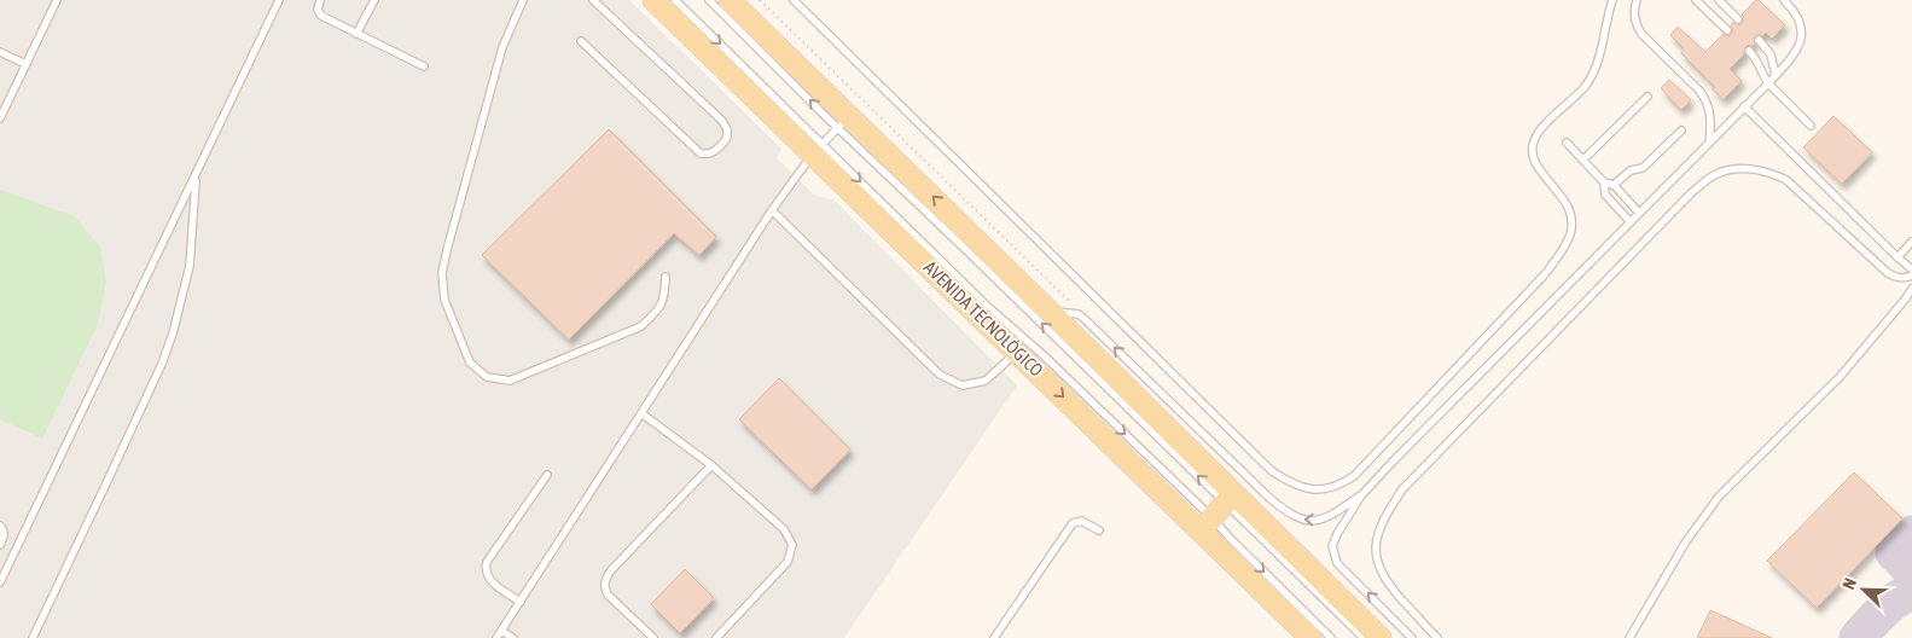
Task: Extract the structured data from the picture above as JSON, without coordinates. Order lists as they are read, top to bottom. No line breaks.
{"streets":{"main road":["AVENIDA TECNOLÓGICO"]},"north":"top left"}
